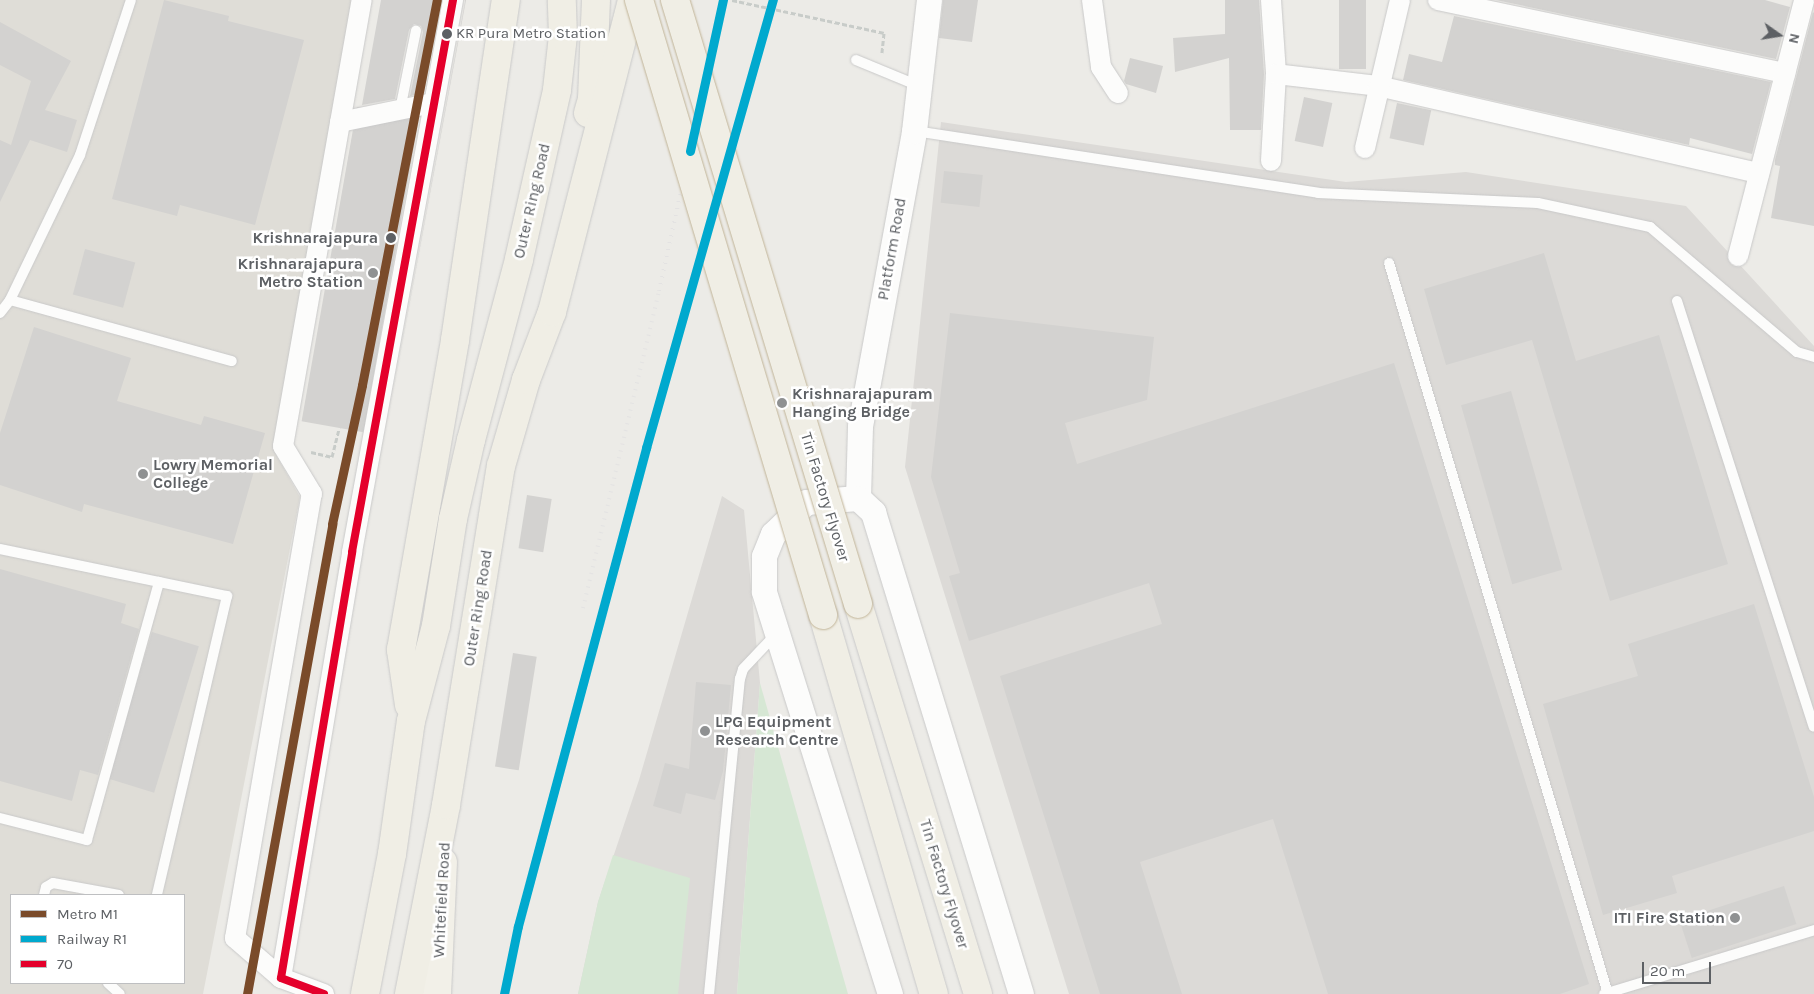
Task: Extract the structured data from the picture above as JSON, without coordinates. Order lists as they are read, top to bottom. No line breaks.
{"streets":{"highway":["Outer Ring Road","Tin Factory Flyover"],"main road":["Whitefield Road"],"street":["Platform Road"]},"crossings":[["Outer Ring Road","Whitefield Road"]],"places":["KR Pura Metro Station","Krishnarajapura","Krishnarajapura Metro Station","Krishnarajapuram Hanging Bridge","Lowry Memorial College","LPG Equipment Research Centre","ITI Fire Station"],"lines":["metro line M1","rail line R1","transit line 70"],"legend":["Metro M1","Railway R1","70"],"scale_bar":"20 m","north":"right"}
